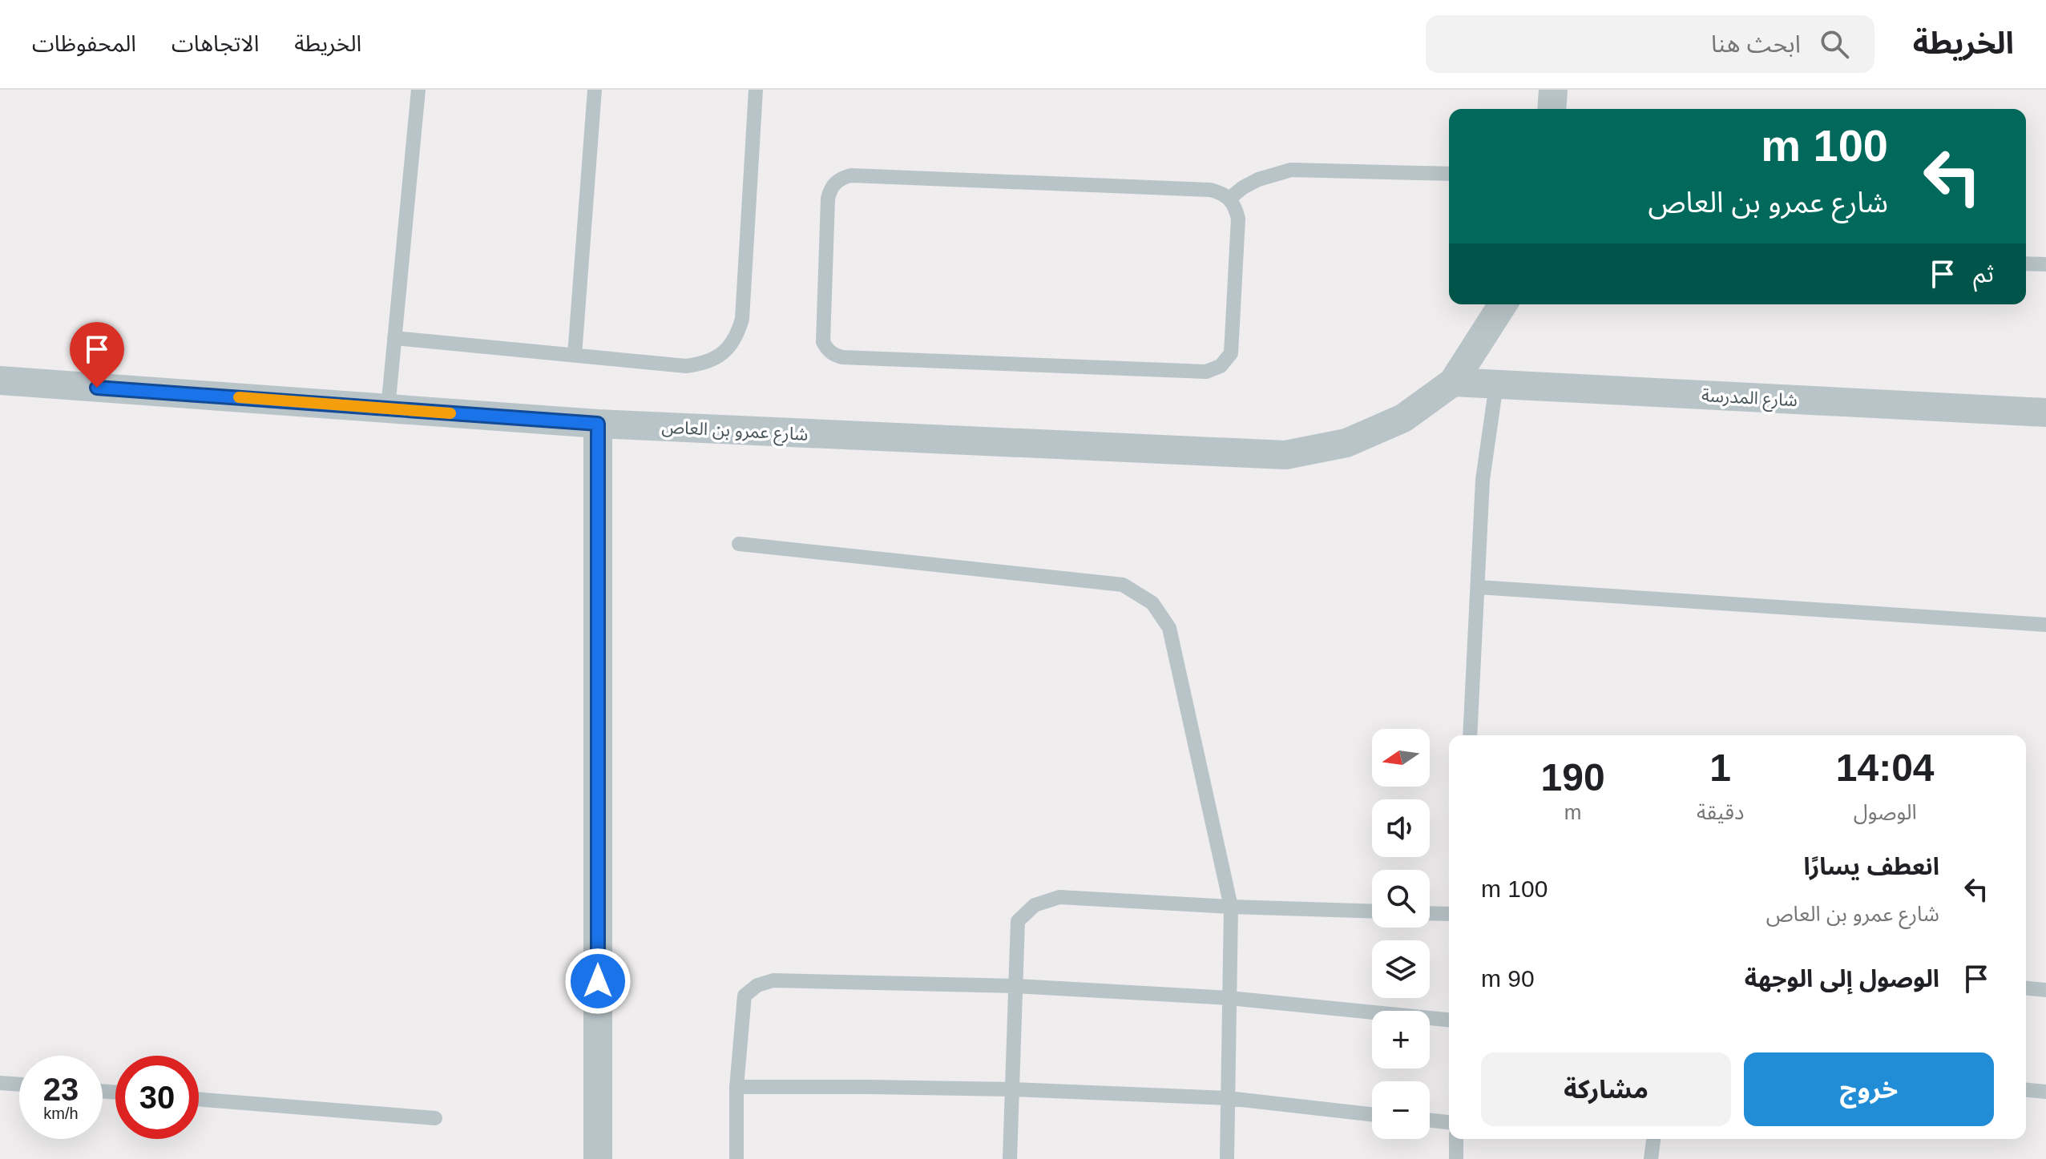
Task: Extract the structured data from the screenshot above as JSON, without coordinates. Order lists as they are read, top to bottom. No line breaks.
{"streets":{"street":["شارع المدرسة","شارع عمرو بن العاص"]},"crossings":[["شارع المدرسة","شارع عمرو بن العاص"]],"north":"left","page":{"header":"الخريطة","search":"ابحث هنا","nav":["الخريطة","الاتجاهات","المحفوظات"],"turn":["100 m","شارع عمرو بن العاص"],"then":"ثم","map_buttons":["+","−"],"eta":["14:04","الوصول","1","دقيقة","190","m"],"list":[{"name":"انعطف يسارًا","note":"شارع عمرو بن العاص","value":"100 m"},{"name":"الوصول إلى الوجهة","value":"90 m"}],"buttons":["خروج","مشاركة"],"speed":"23 km/h","limit":"30"}}
